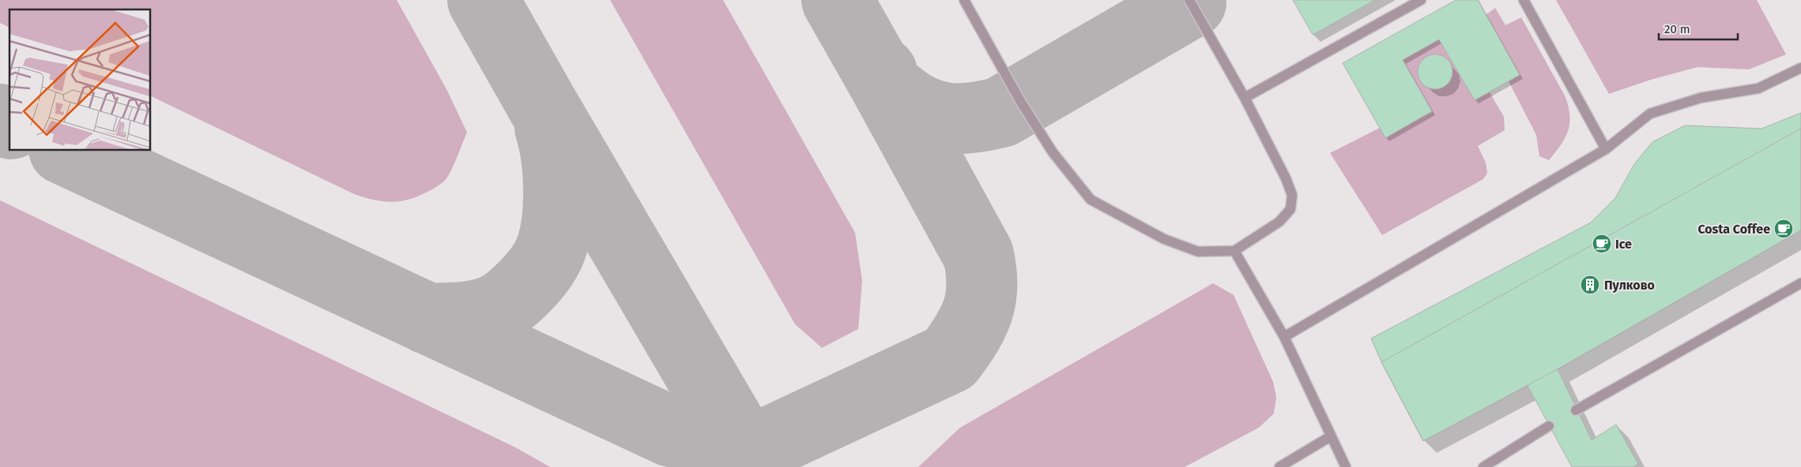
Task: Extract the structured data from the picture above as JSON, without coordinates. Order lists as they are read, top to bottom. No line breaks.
{"places":{"cafe":["Costa Coffee","Ice"],"building":["Пулково"]},"scale_bar":"20 m"}
